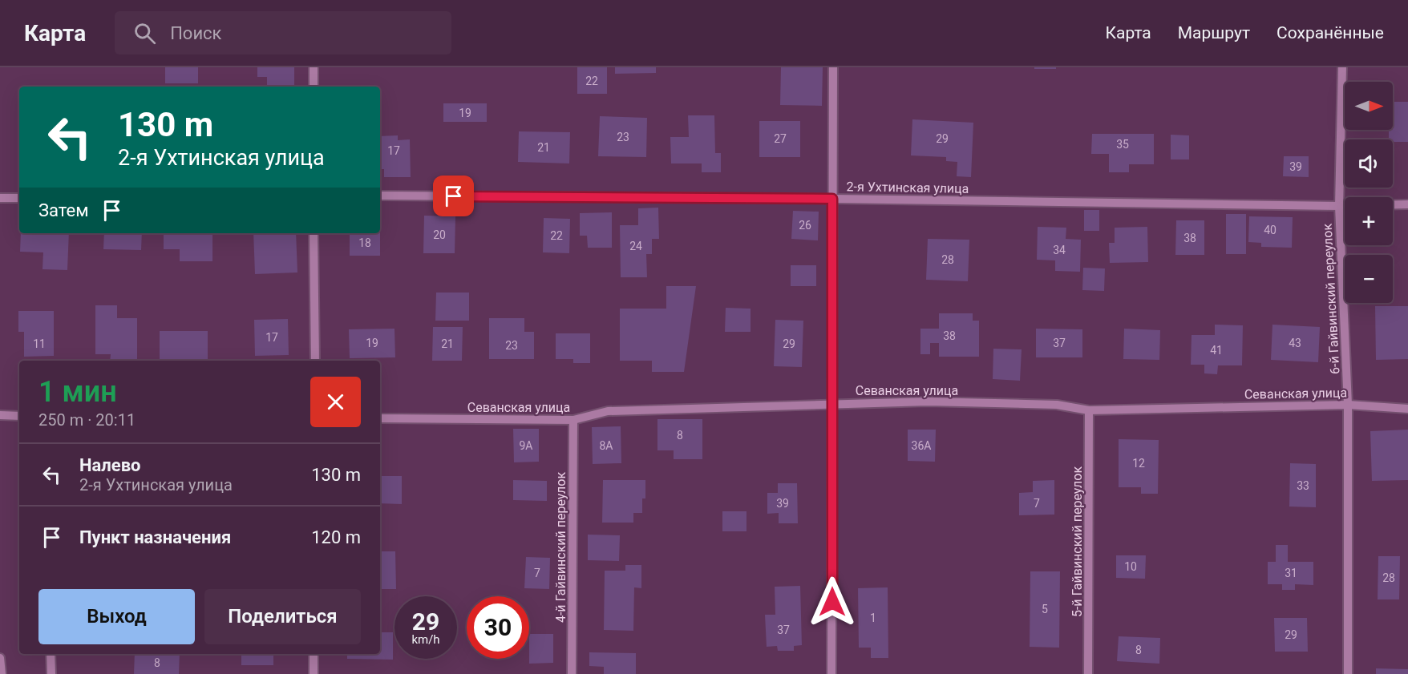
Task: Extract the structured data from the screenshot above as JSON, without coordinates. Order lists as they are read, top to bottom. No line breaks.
{"streets":{"street":["2-я Ухтинская улица","6-й Гайвинский переулок","Севанская улица","5-й Гайвинский переулок","4-й Гайвинский переулок"]},"crossings":[["2-я Ухтинская улица","6-й Гайвинский переулок"],["6-й Гайвинский переулок","Севанская улица"],["Севанская улица","5-й Гайвинский переулок"],["Севанская улица","4-й Гайвинский переулок"]],"house_numbers":["22","19","23","27","29","35","21","17","39","26","40","20","22","38","18","24","34","28","38","17","19","37","43","11","21","29","23","41","8","9А","8А","36А","12","33","39","7","10","7","31","28","5","1","37","29","8","8"],"north":"right","page":{"header":"Карта","search":"Поиск","nav":["Карта","Маршрут","Сохранённые"],"map_buttons":["+","−"],"turn":["130 m","2-я Ухтинская улица"],"then":"Затем","heading":["1 мин","250 m · 20:11"],"list":[{"name":"Налево","note":"2-я Ухтинская улица","value":"130 m"},{"name":"Пункт назначения","value":"120 m"}],"buttons":["Выход","Поделиться"],"speed":"29 km/h","limit":"30"}}
